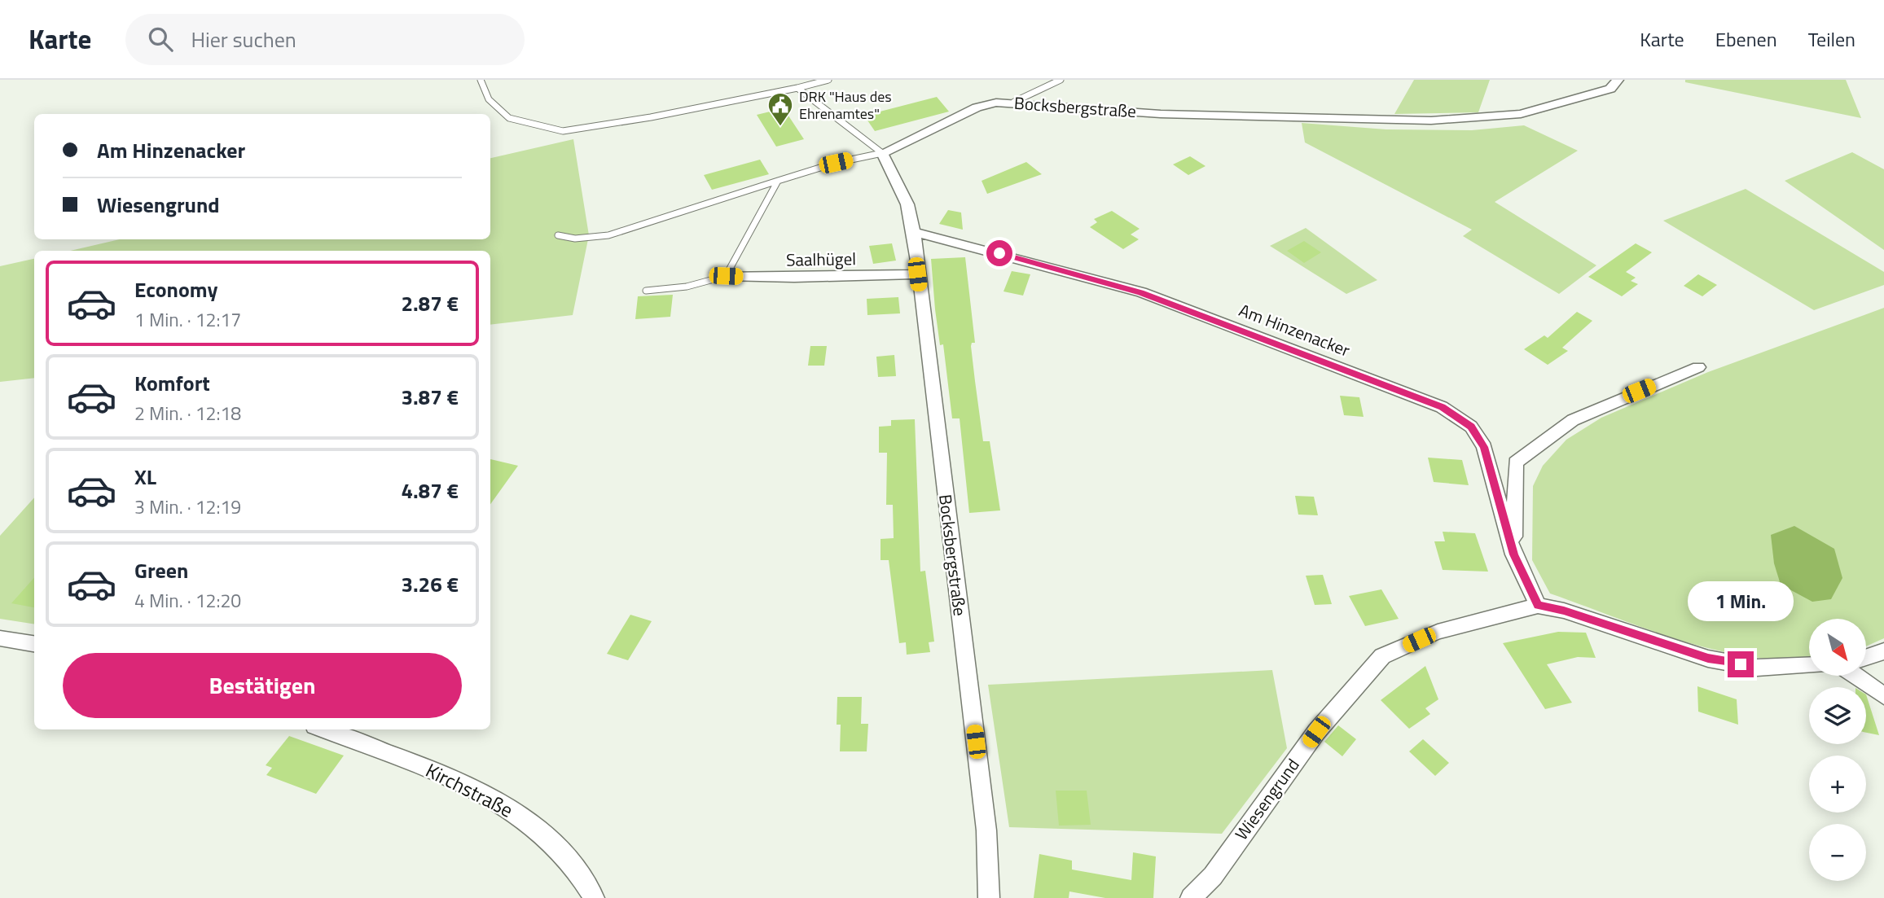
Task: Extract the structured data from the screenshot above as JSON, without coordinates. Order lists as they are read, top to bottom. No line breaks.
{"streets":{"street":["Bocksbergstraße","Saalhügel","Am Hinzenacker","Kirchstraße","Wiesengrund"]},"crossings":[["Bocksbergstraße","Saalhügel"],["Bocksbergstraße","Am Hinzenacker"],["Am Hinzenacker","Wiesengrund"]],"places":{"public building":["DRK \"Haus des Ehrenamtes\""]},"north":"bottom right","page":{"header":"Karte","search":"Hier suchen","nav":["Karte","Ebenen","Teilen"],"banner":["Am Hinzenacker","Wiesengrund"],"list":[{"name":"Economy","note":"1 Min. · 12:17","value":"2.87 €"},{"name":"Komfort","note":"2 Min. · 12:18","value":"3.87 €"},{"name":"XL","note":"3 Min. · 12:19","value":"4.87 €"},{"name":"Green","note":"4 Min. · 12:20","value":"3.26 €"}],"bubble":"1 Min.","map_buttons":["+","−"],"buttons":"Bestätigen"}}
